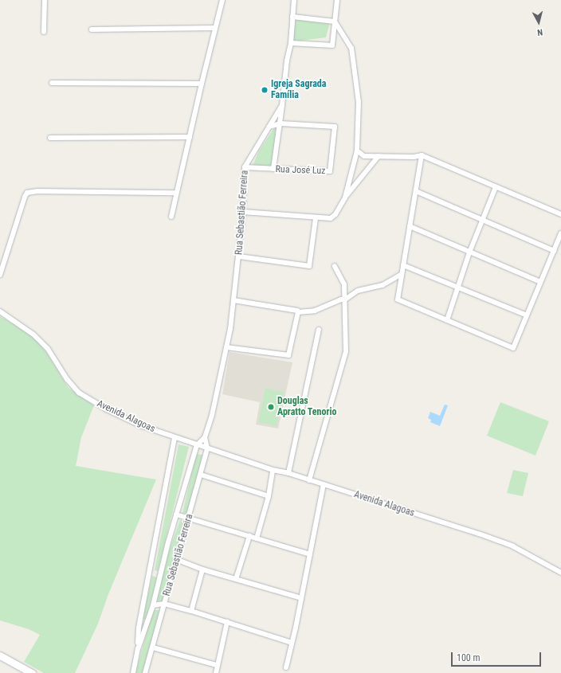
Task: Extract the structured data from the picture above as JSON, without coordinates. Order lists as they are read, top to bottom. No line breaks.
{"streets":{"street":["Rua José Luz","Rua Sebastião Ferreira","Avenida Alagoas"]},"crossings":[["Rua José Luz","Rua Sebastião Ferreira"],["Rua Sebastião Ferreira","Avenida Alagoas"]],"places":["Igreja Sagrada Família","Douglas Apratto Tenorio"],"scale_bar":"100 m","north":"bottom"}
